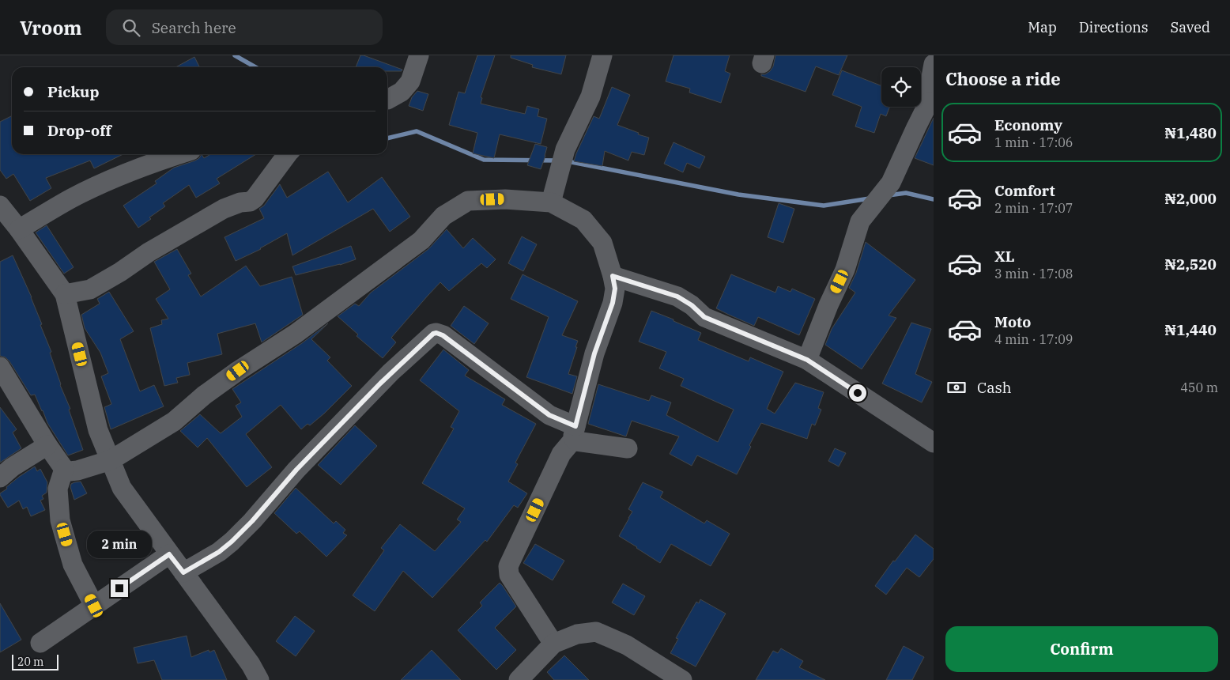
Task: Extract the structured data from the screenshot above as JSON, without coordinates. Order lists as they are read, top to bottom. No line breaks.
{"scale_bar":"20 m","page":{"header":"Vroom","search":"Search here","nav":["Map","Directions","Saved"],"heading":"Choose a ride","banner":["Pickup","Drop-off"],"list":[{"name":"Economy","note":"1 min · 17:06","value":"₦1,480"},{"name":"Comfort","note":"2 min · 17:07","value":"₦2,000"},{"name":"XL","note":"3 min · 17:08","value":"₦2,520"},{"name":"Moto","note":"4 min · 17:09","value":"₦1,440"}],"pay":["Cash","450 m"],"bubble":"2 min","buttons":"Confirm","scale":"20 m"}}
